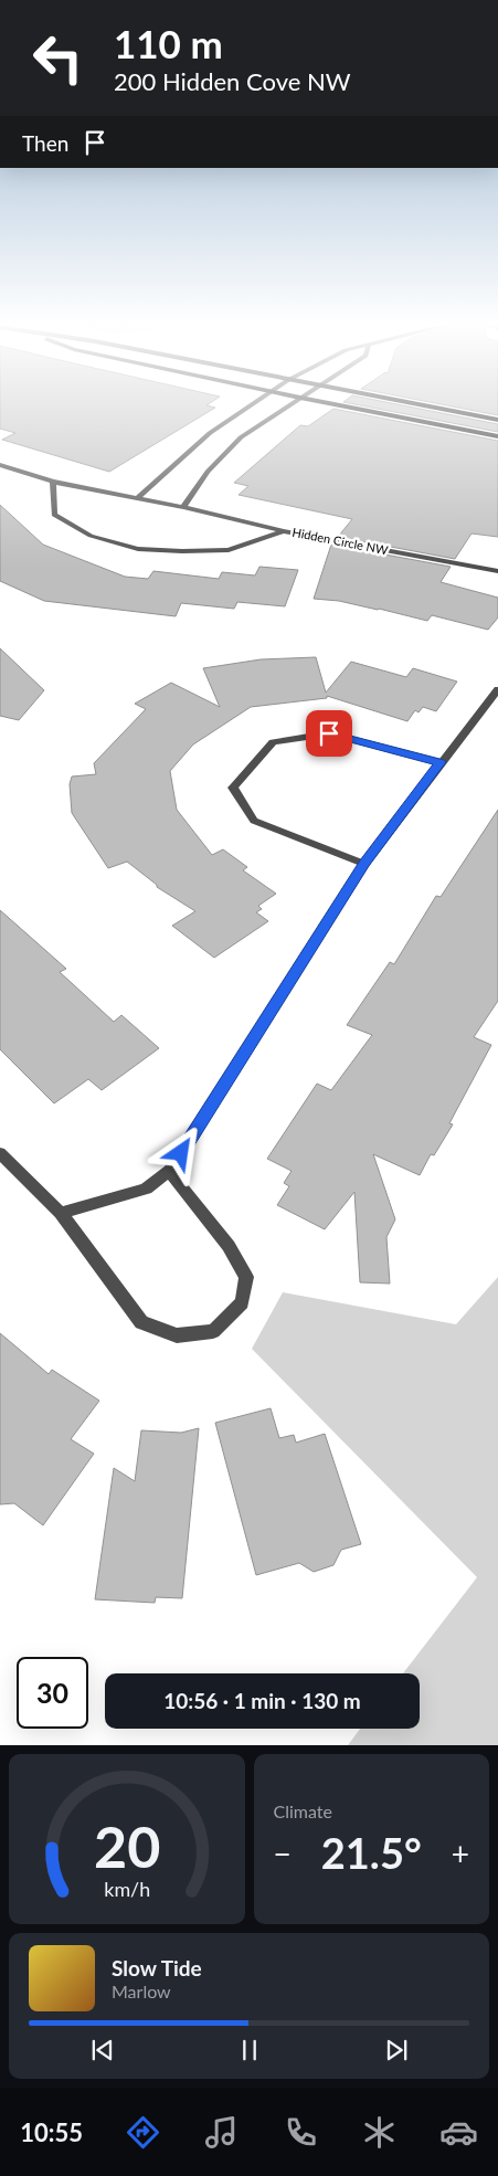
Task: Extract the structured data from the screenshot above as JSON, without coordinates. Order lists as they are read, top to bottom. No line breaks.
{"streets":{"street":["Hidden Circle NW"]},"page":{"turn":["110 m","200 Hidden Cove NW"],"then":"Then","limit":"30","trip":"10:56 · 1 min · 130 m","tile":"Climate","heat":["−","21.5°","+"],"song":["Slow Tide","Marlow"],"tabs":"10:55","gauge":["20","km/h"]}}
